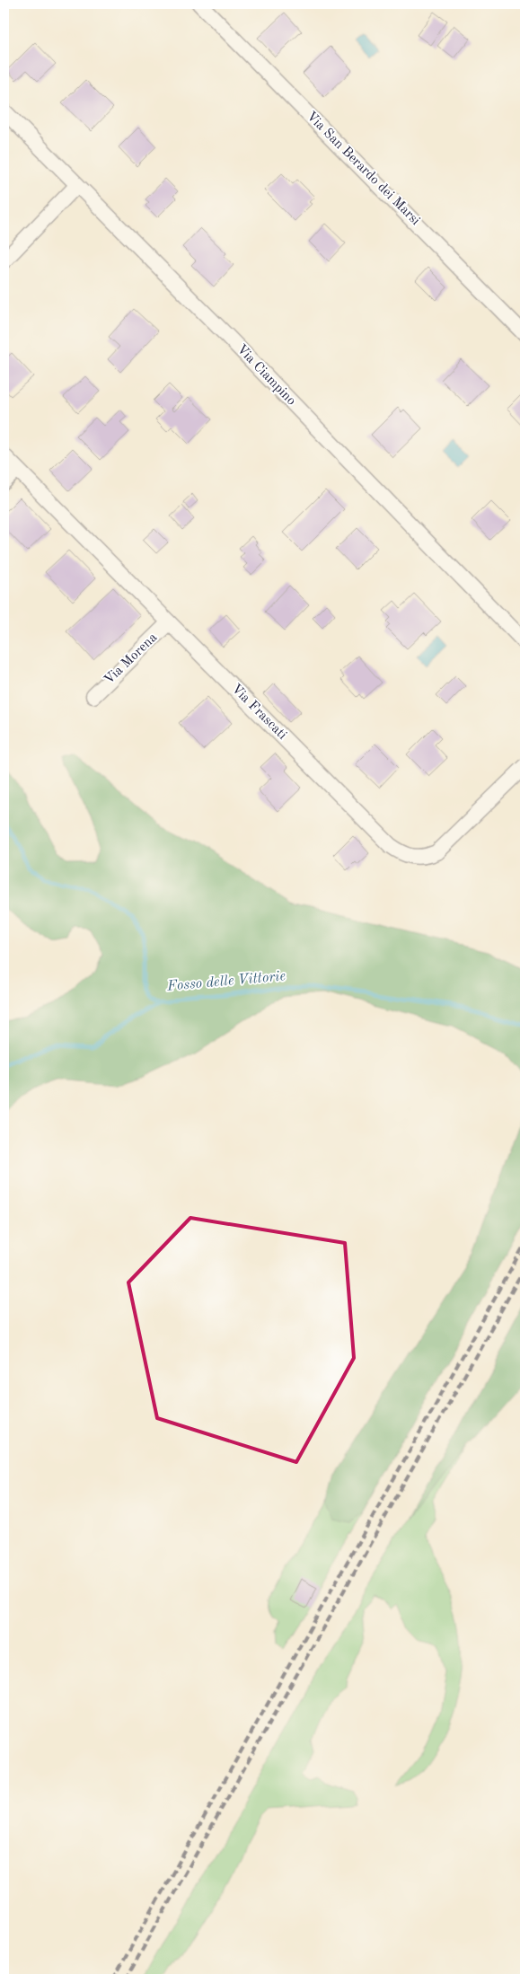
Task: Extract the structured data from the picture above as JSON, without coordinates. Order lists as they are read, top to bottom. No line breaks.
{"streets":{"street":["Via San Berardo dei Marsi","Via Ciampino","Via Morena","Via Frascati"]},"crossings":[["Via Morena","Via Frascati"]],"water":["Fosso delle Vittorie"]}
